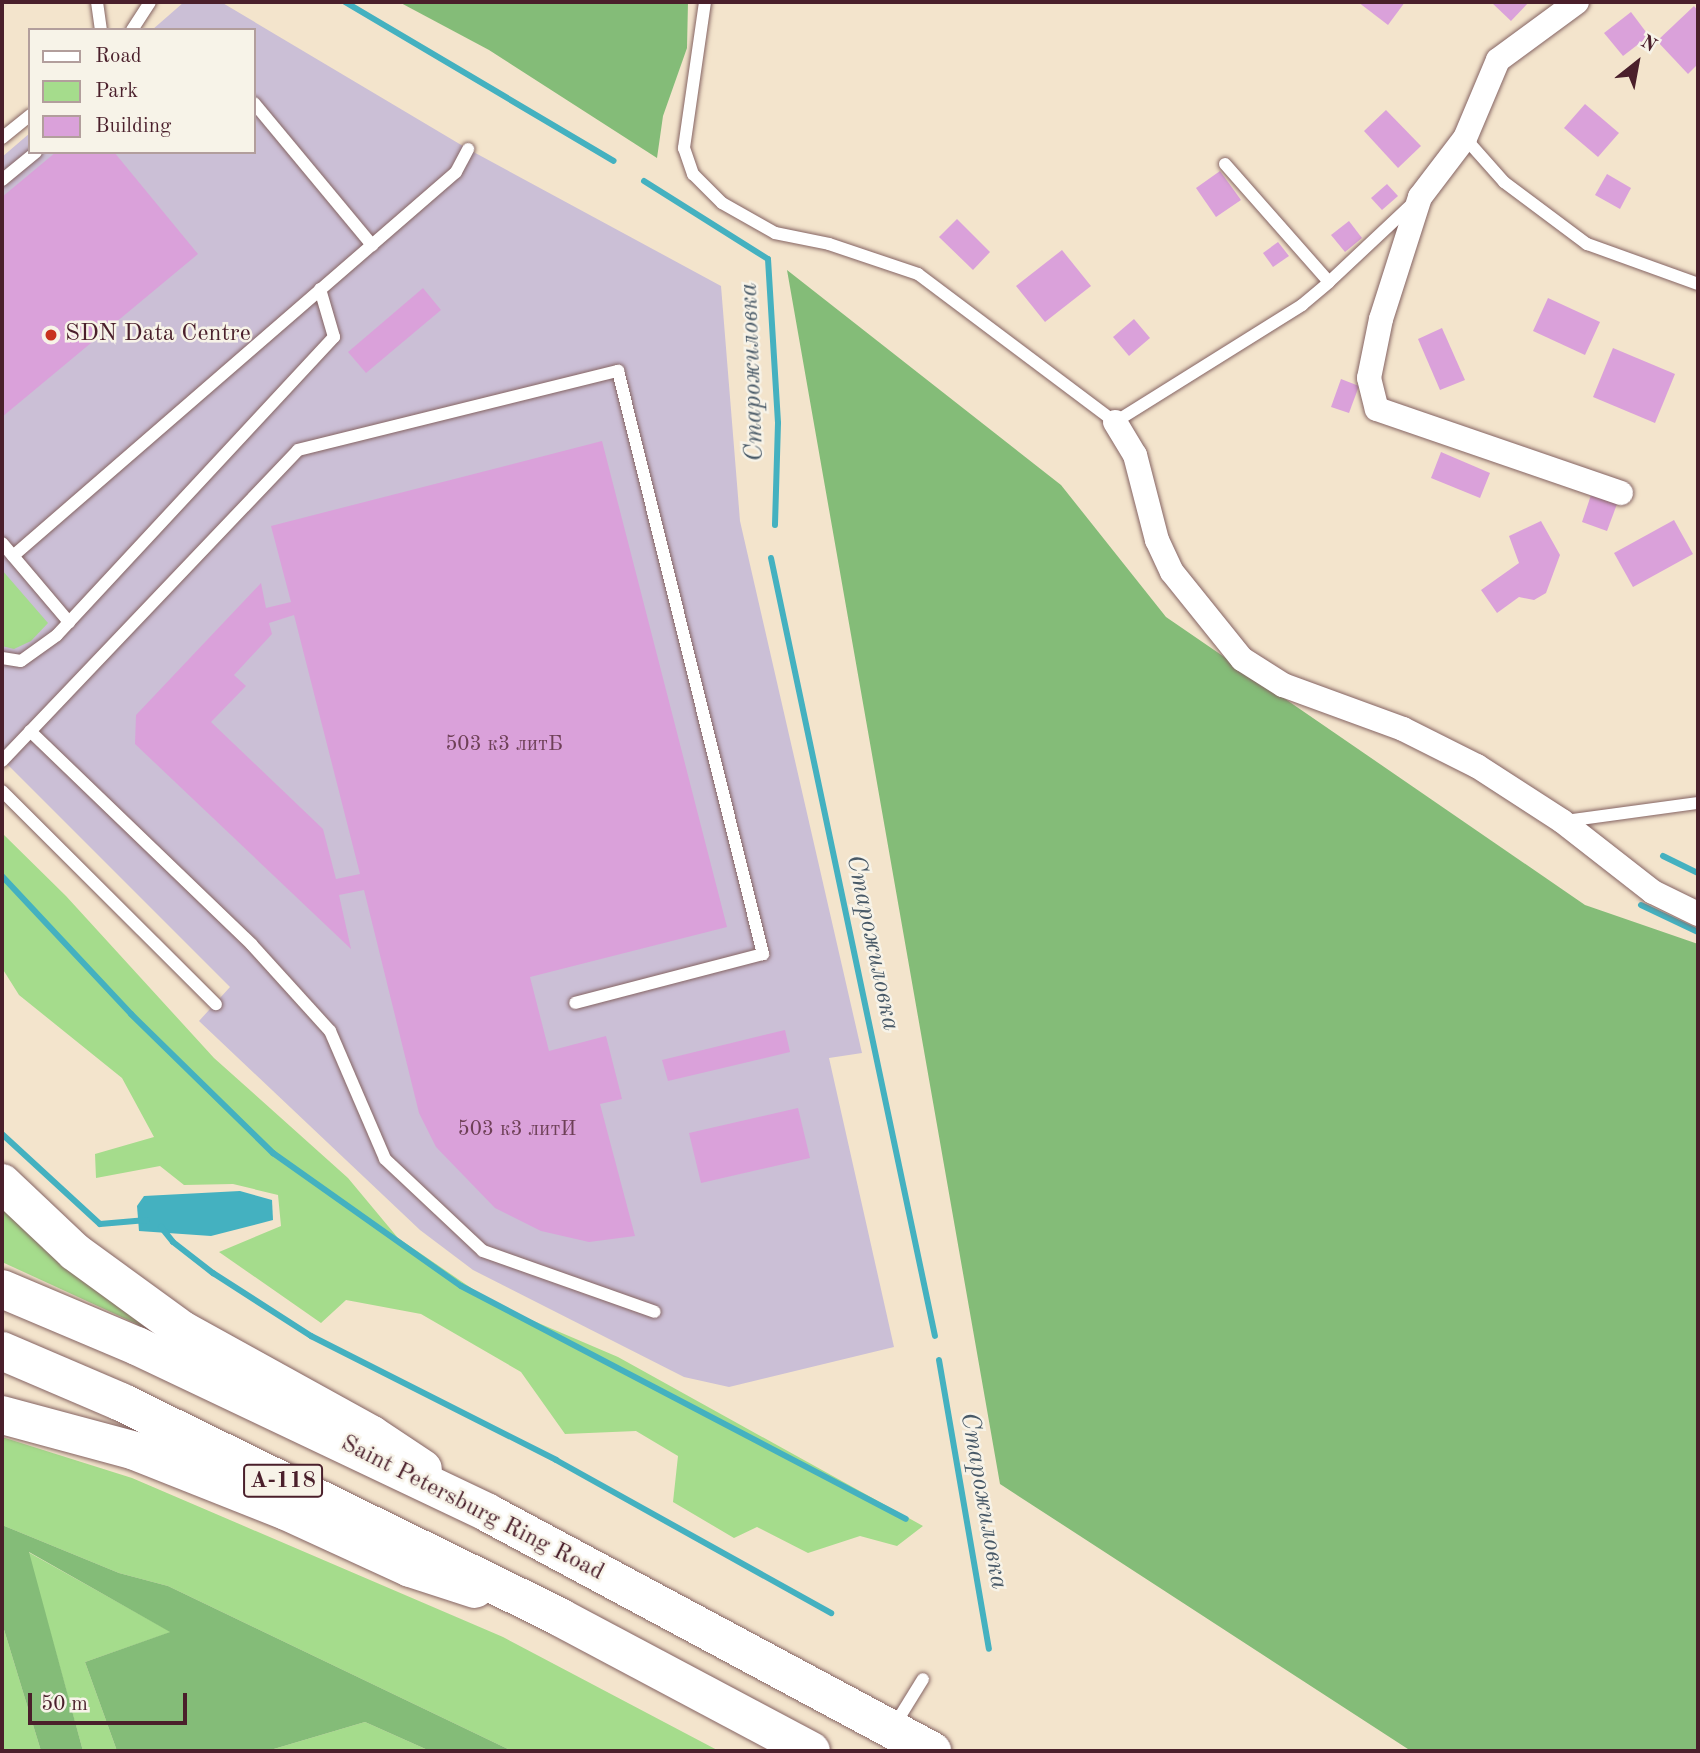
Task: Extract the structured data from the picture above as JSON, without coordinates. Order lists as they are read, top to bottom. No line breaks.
{"streets":{"main road":["А-118","Saint Petersburg Ring Road"]},"water":["Старожиловка"],"places":["SDN Data Centre"],"house_numbers":["503 к3 литБ","503 к3 литИ"],"legend":["Road","Park","Building"],"scale_bar":"50 m","north":"top right"}
